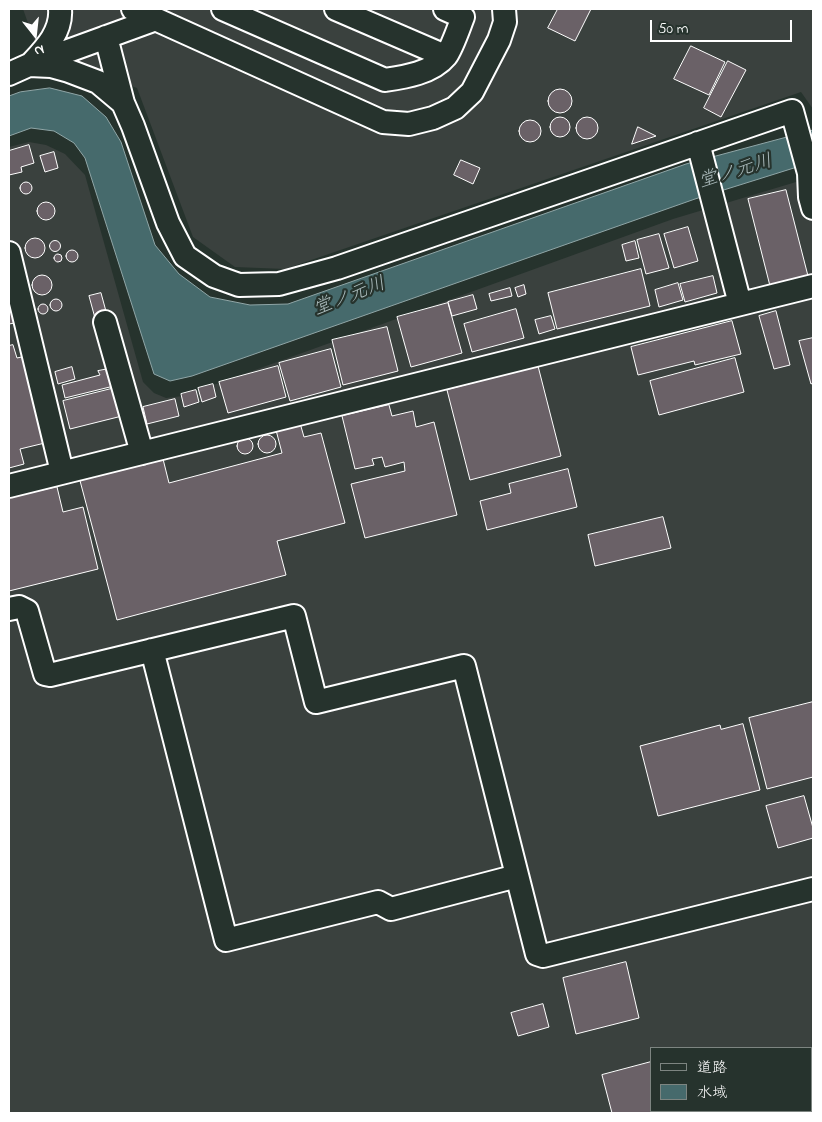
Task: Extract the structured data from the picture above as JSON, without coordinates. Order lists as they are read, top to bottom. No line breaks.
{"water":["堂ノ元川"],"legend":["道路","水域"],"scale_bar":"50 m","north":"bottom"}
